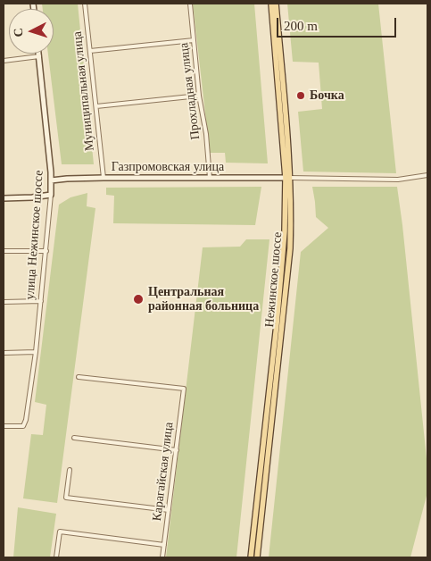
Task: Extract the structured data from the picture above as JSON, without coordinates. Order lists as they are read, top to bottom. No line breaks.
{"streets":{"main road":["Газпромовская улица","улица Нежинское шоссе","Нежинское шоссе"],"street":["Муниципальная улица","Прохладная улица","Карагайская улица"]},"crossings":[["Муниципальная улица","Газпромовская улица"],["Прохладная улица","Газпромовская улица"],["Газпромовская улица","улица Нежинское шоссе"],["Газпромовская улица","Нежинское шоссе"]],"places":["Бочка","Центральная районная больница"],"scale_bar":"200 m","north":"left"}
